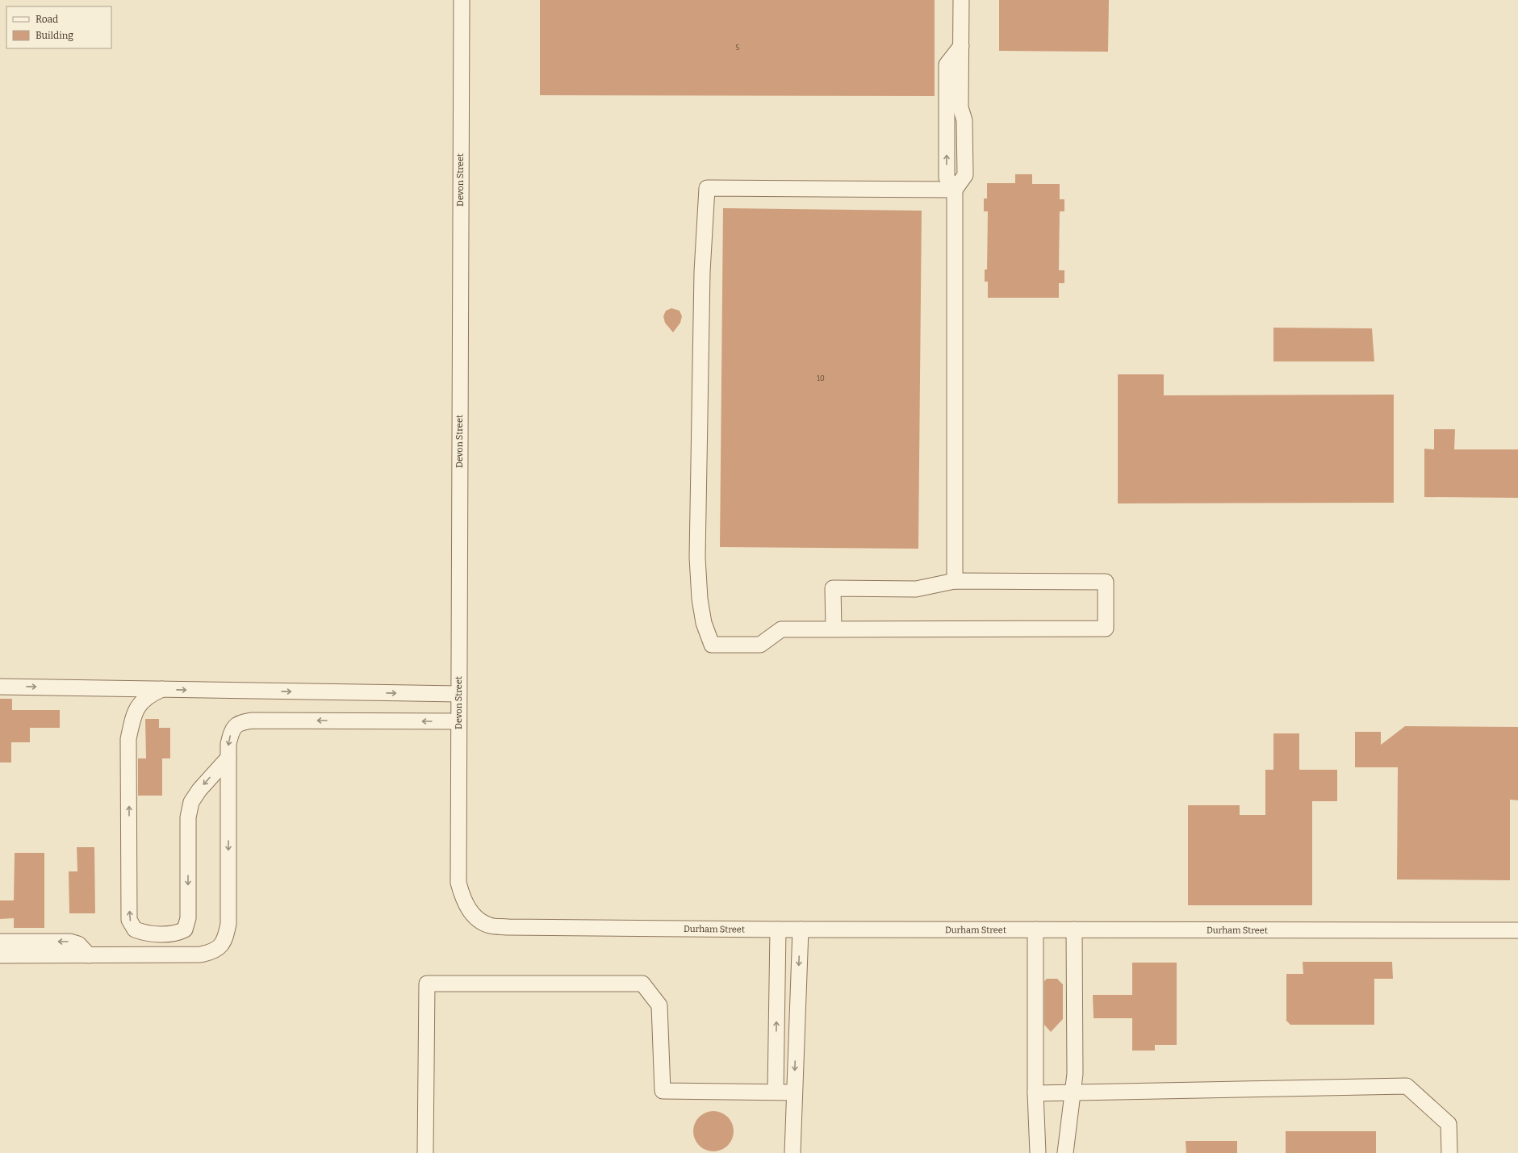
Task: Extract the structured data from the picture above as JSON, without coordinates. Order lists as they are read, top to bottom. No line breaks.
{"streets":{"street":["Devon Street","Durham Street"]},"crossings":[["Devon Street","Durham Street"]],"house_numbers":["5","10"],"legend":["Road","Building"]}
